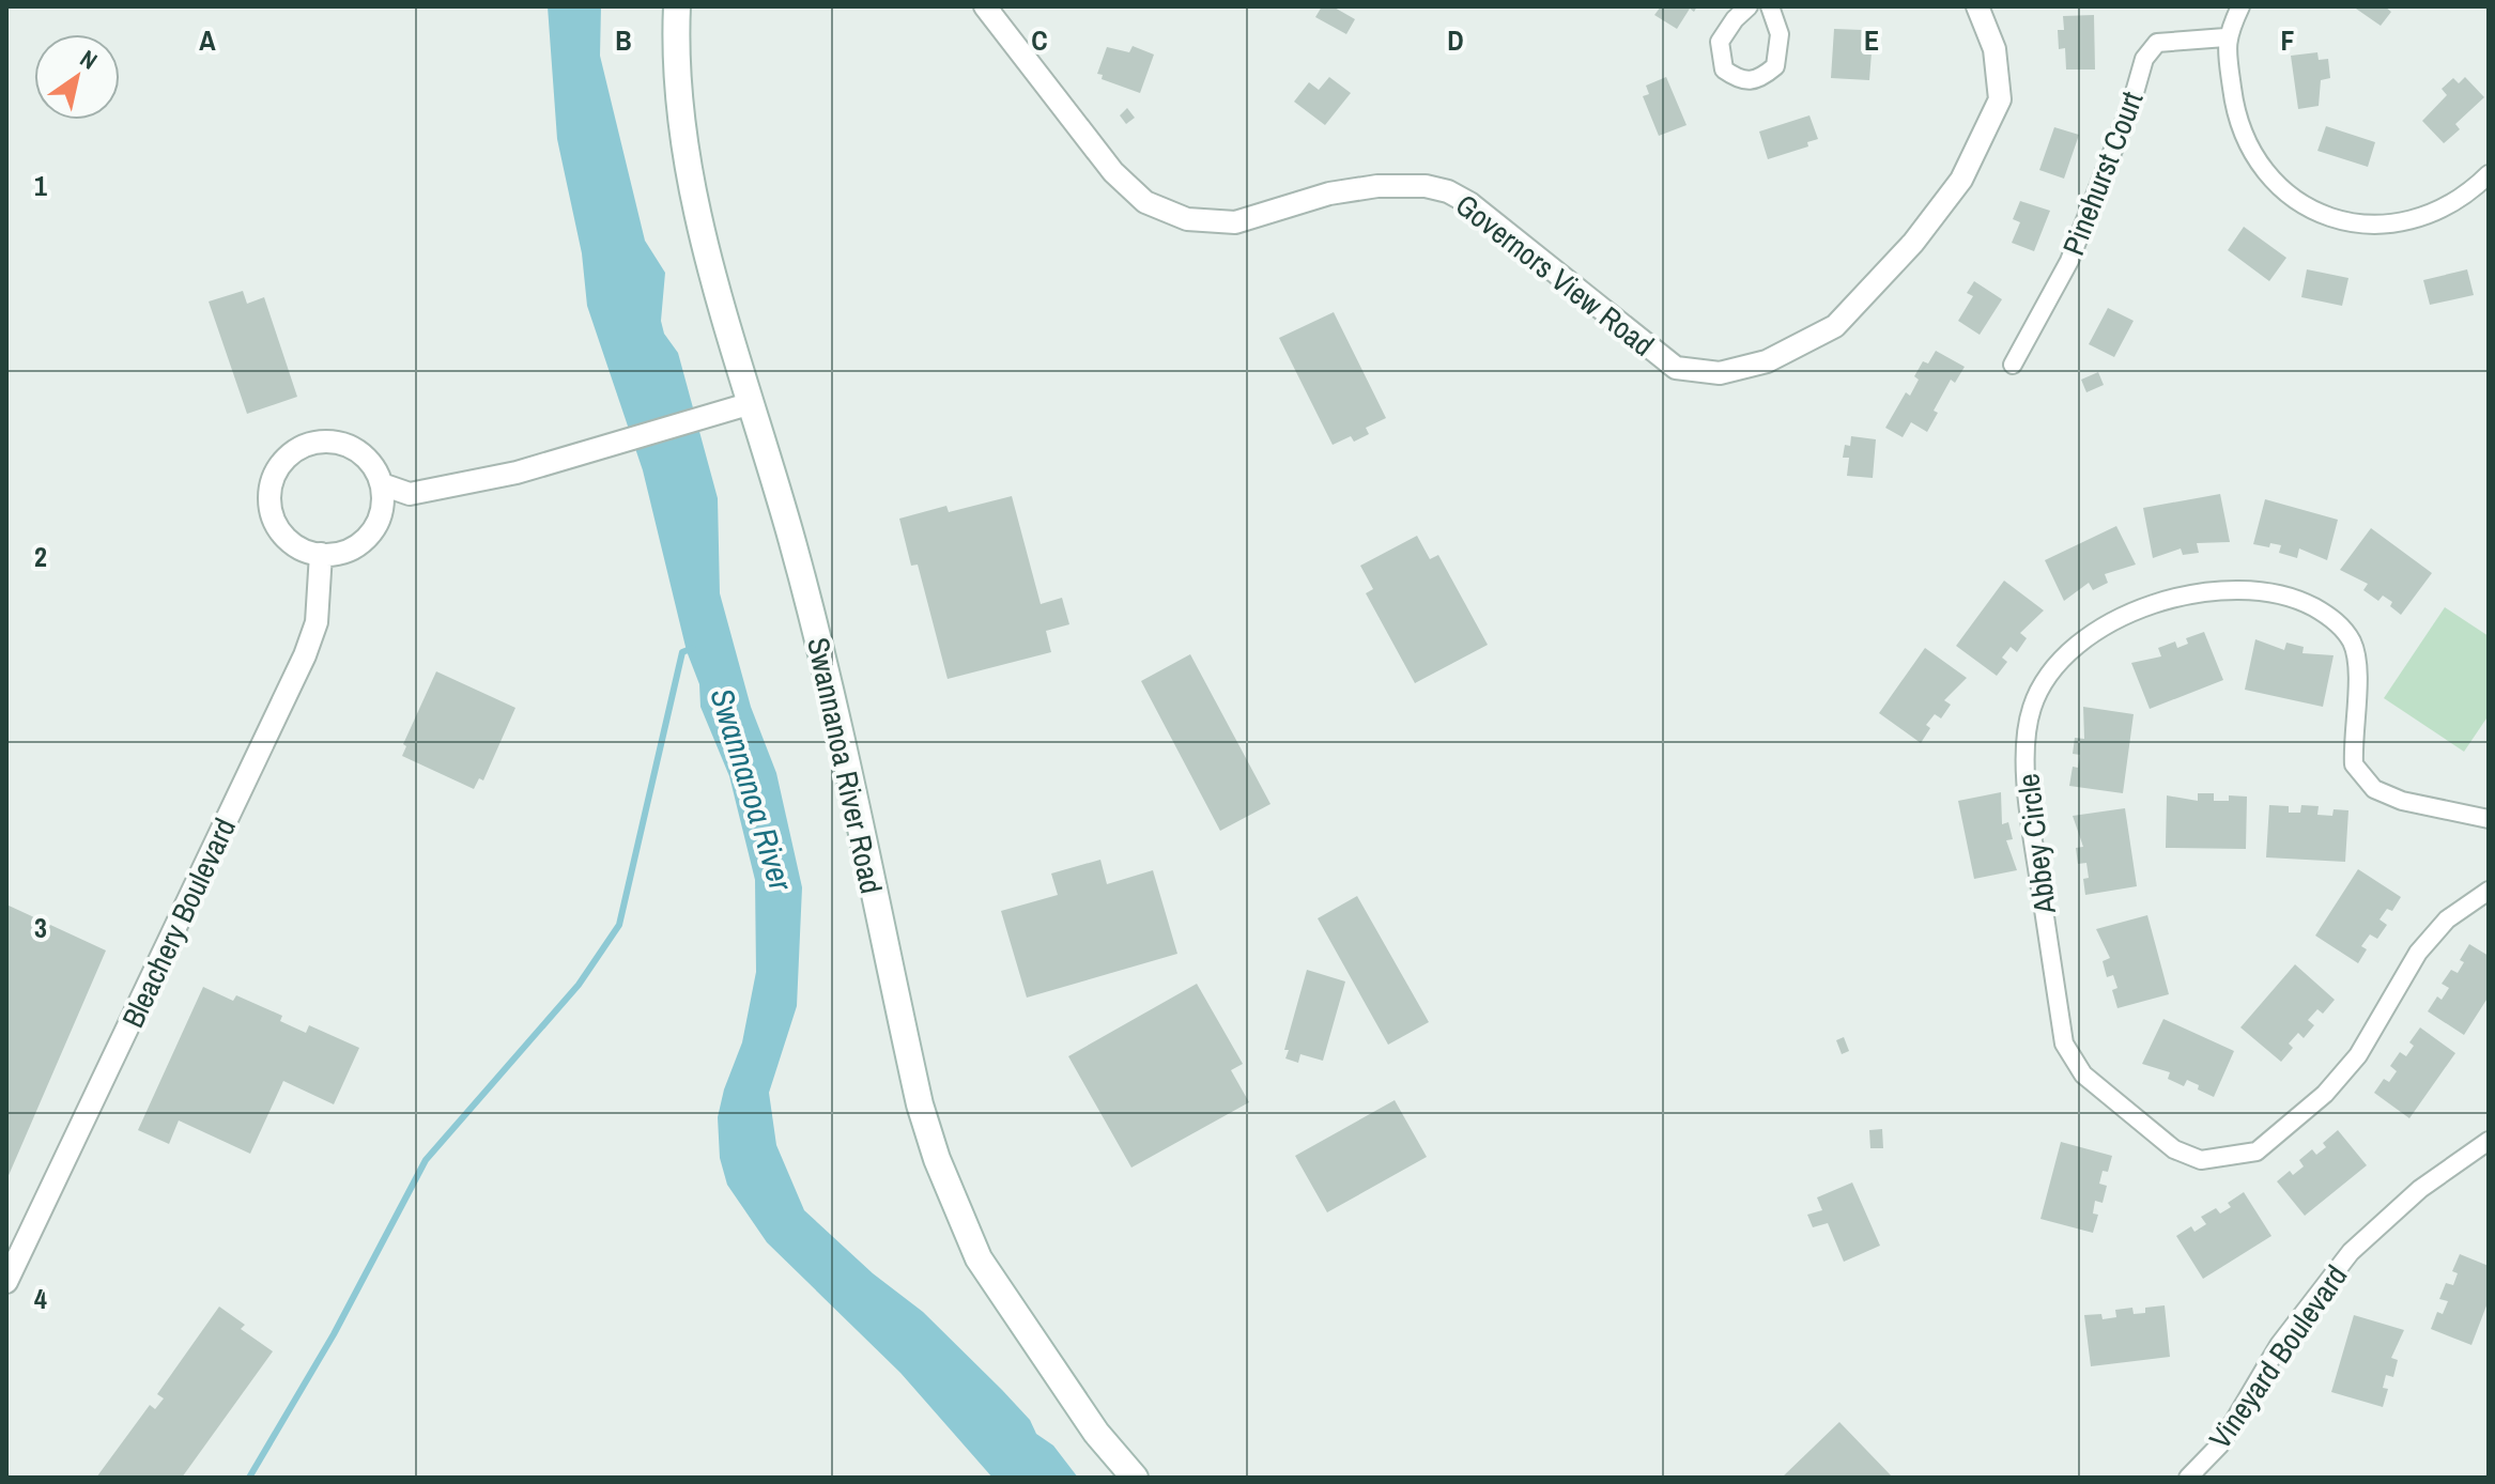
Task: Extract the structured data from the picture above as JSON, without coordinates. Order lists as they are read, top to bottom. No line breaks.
{"streets":{"main road":["Swannanoa River Road"],"street":["Pinehurst Court","Governors View Road","Abbey Circle","Bleachery Boulevard","Vineyard Boulevard"]},"water":["Swannanoa River"],"north":"top right","grid":{"columns":["A","B","C","D","E","F"],"rows":["1","2","3","4"]}}
